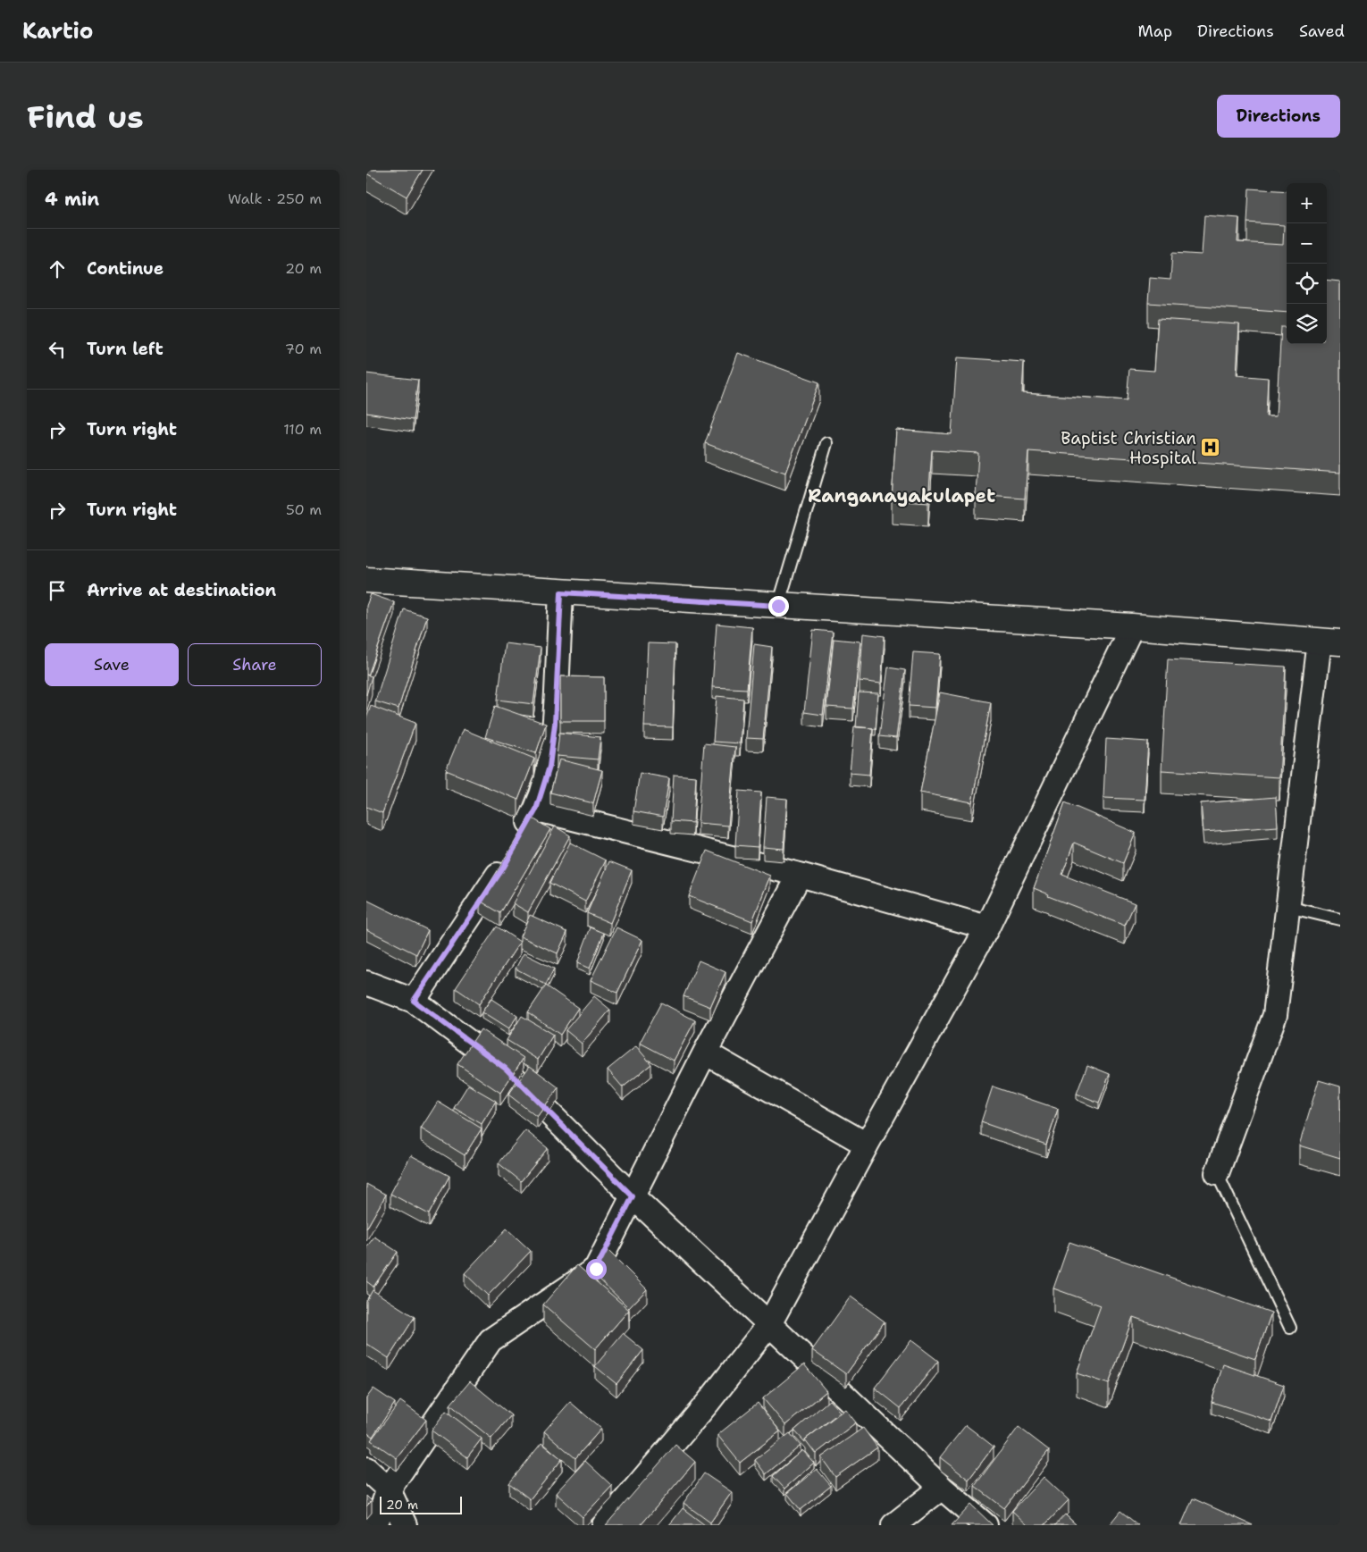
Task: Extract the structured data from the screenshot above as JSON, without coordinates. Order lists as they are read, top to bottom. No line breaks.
{"districts":["Ranganayakulapet"],"places":{"hospital":["Baptist Christian Hospital"]},"scale_bar":"20 m","page":{"header":"Kartio","nav":["Map","Directions","Saved"],"buttons":["Directions",["Save","Share"]],"title":"Find us","heading":["4 min","Walk · 250 m"],"map_buttons":["+","−"],"list":[["Continue","20 m"],["Turn left","70 m"],["Turn right","110 m"],["Turn right","50 m"],"Arrive at destination"],"scale":"20 m"}}
